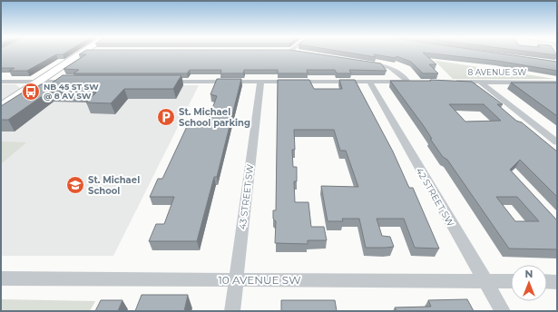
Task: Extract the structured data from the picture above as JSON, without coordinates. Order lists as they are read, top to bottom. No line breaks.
{"streets":{"street":["8 AVENUE SW","43 STREET SW","42 STREET SW","10 AVENUE SW"]},"crossings":[["43 STREET SW","10 AVENUE SW"],["42 STREET SW","10 AVENUE SW"]],"places":{"bus stop":["NB 45 ST SW @ 8 AV SW"],"parking":["St. Michael School parking"],"school or university":["St. Michael School"]},"north":"top"}
